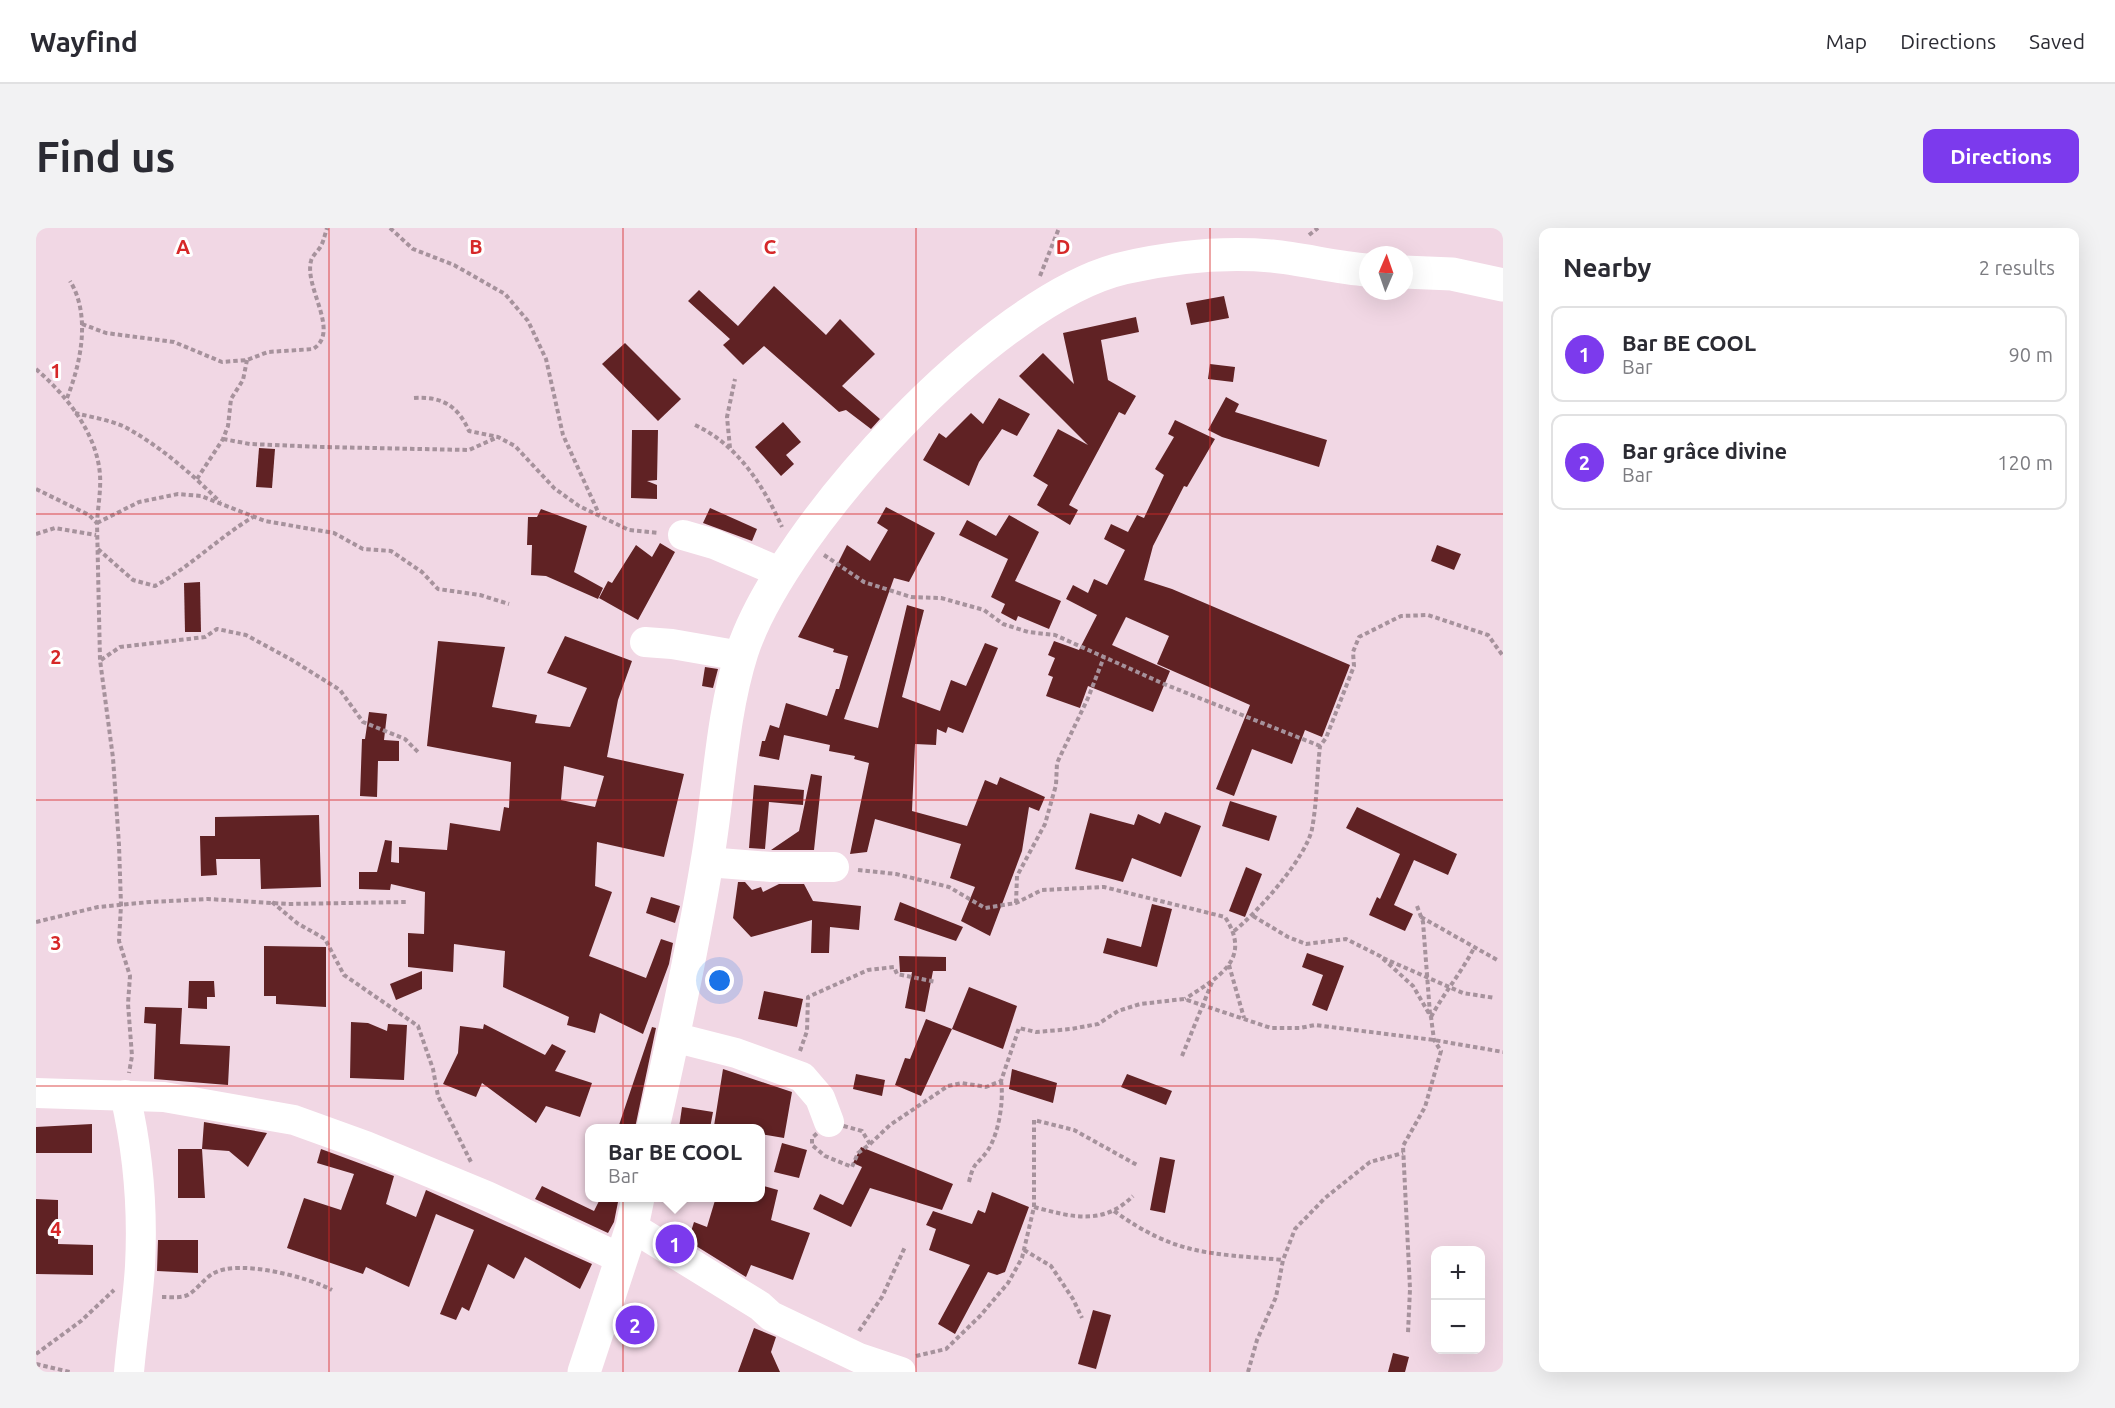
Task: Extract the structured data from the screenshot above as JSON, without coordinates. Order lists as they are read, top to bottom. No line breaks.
{"north":"top","page":{"header":"Wayfind","nav":["Map","Directions","Saved"],"buttons":"Directions","title":"Find us","heading":["Nearby","2 results"],"list":[{"mark":"1","name":"Bar BE COOL","note":"Bar","value":"90 m"},{"mark":"2","name":"Bar grâce divine","note":"Bar","value":"120 m"}],"popup":["Bar BE COOL","Bar"],"pins":["1","2"],"map_buttons":["+","−"]},"grid":{"columns":["A","B","C","D"],"rows":["1","2","3","4"]}}
